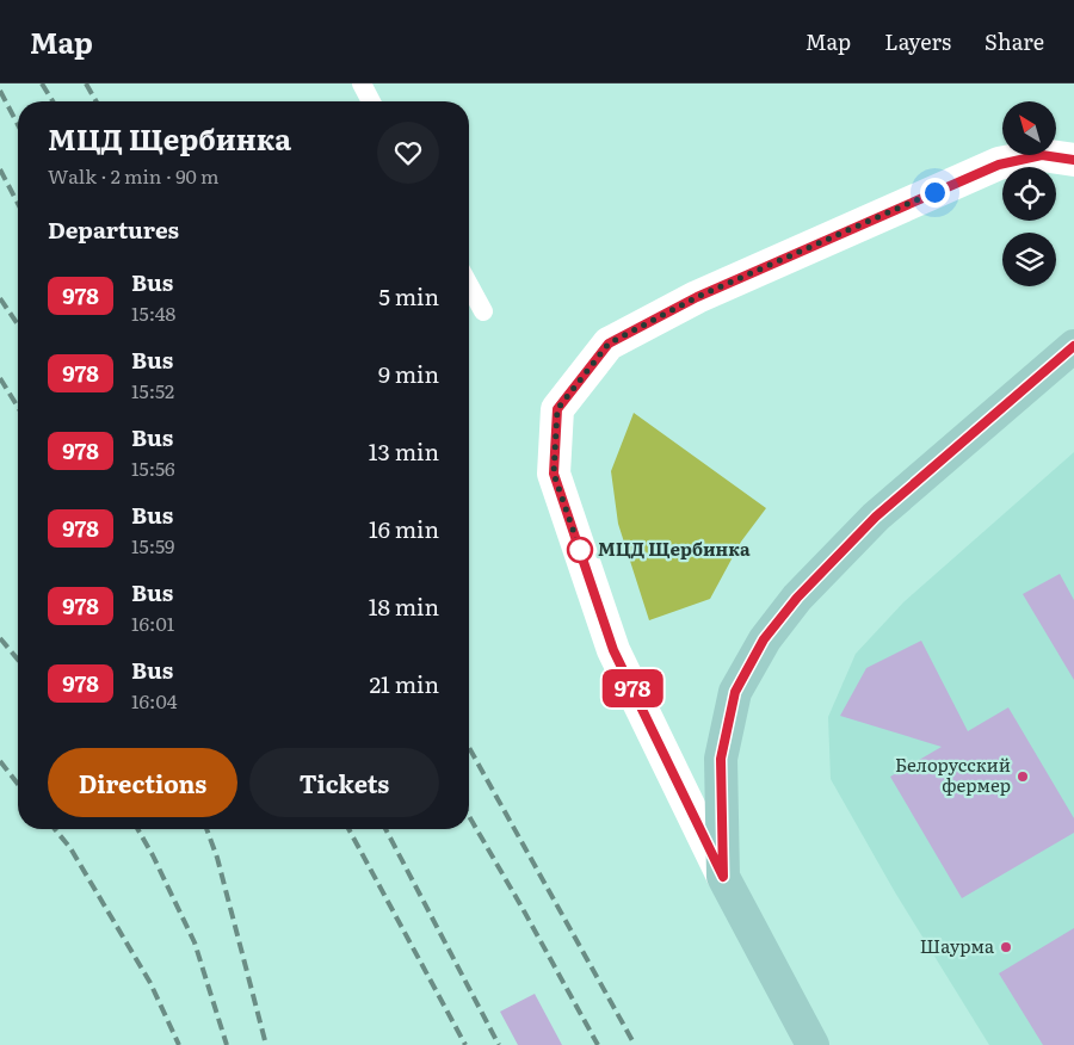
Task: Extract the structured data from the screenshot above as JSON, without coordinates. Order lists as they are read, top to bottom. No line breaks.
{"places":["МЦД Щербинка","Белорусский фермер","Шаурма"],"lines":["bus line 978"],"north":"top left","page":{"header":"Map","nav":["Map","Layers","Share"],"on_map":"978","heading":[["МЦД Щербинка","Walk · 2 min · 90 m"],"Departures"],"list":[{"mark":"978","name":"Bus","note":"15:48","value":"5 min"},{"mark":"978","name":"Bus","note":"15:52","value":"9 min"},{"mark":"978","name":"Bus","note":"15:56","value":"13 min"},{"mark":"978","name":"Bus","note":"15:59","value":"16 min"},{"mark":"978","name":"Bus","note":"16:01","value":"18 min"},{"mark":"978","name":"Bus","note":"16:04","value":"21 min"}],"buttons":["Directions","Tickets"]}}
